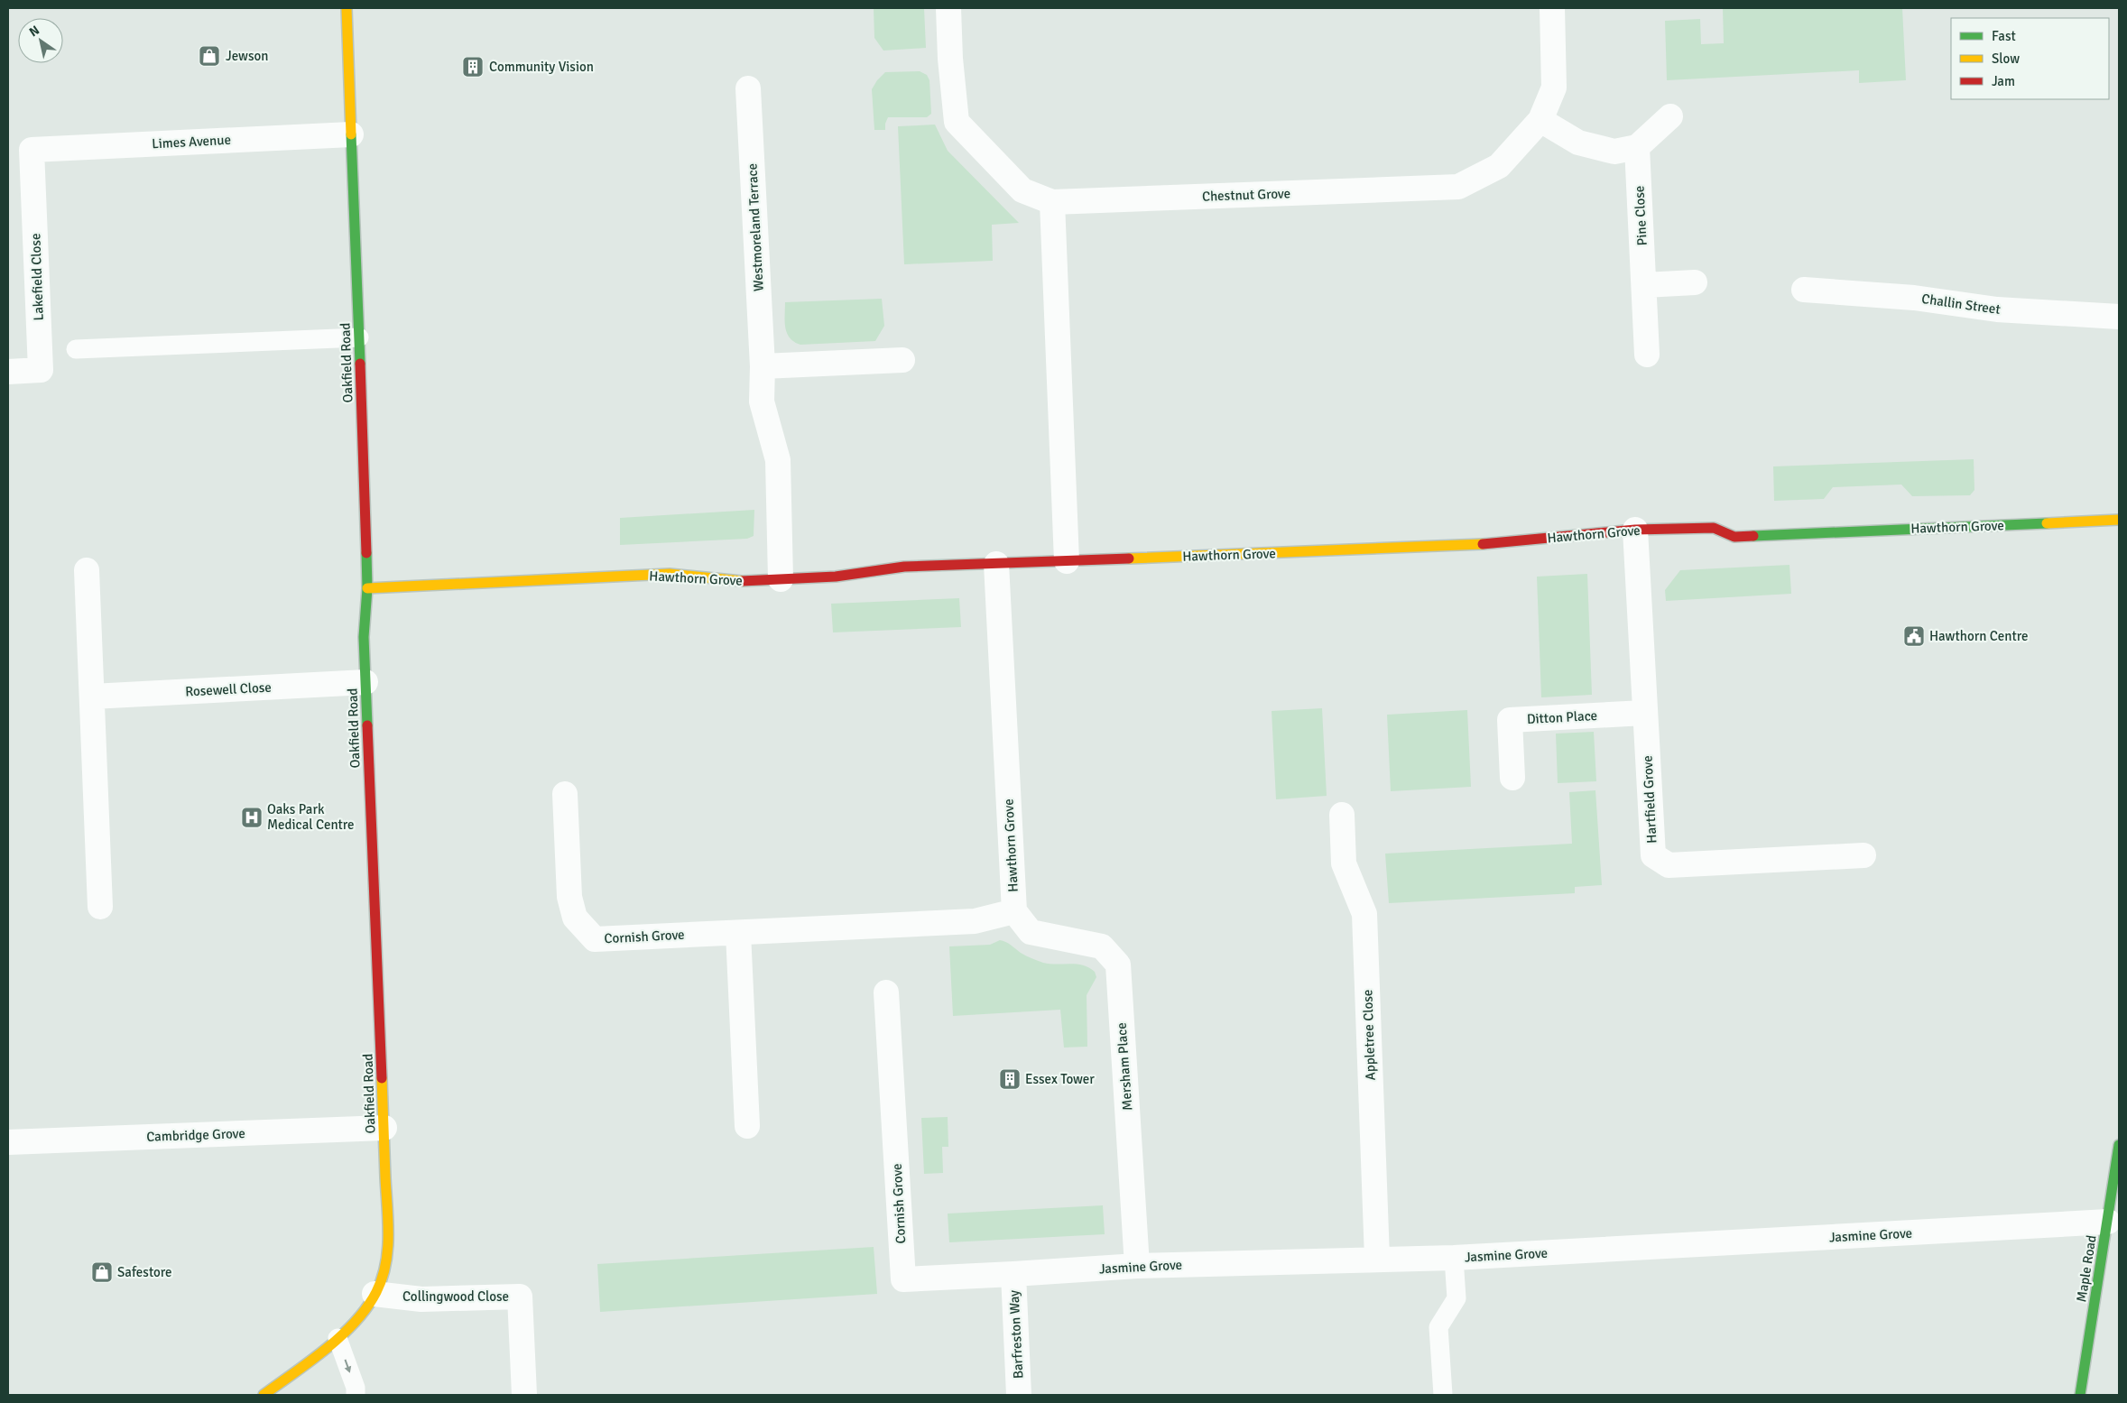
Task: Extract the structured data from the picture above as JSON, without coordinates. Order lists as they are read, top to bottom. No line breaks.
{"streets":{"street":["Limes Avenue","Chestnut Grove","Pine Close","Westmoreland Terrace","Lakefield Close","Challin Street","Oakfield Road","Hawthorn Grove","Rosewell Close","Ditton Place","Hartfield Grove","Cornish Grove","Appletree Close","Mersham Place","Cambridge Grove","Jasmine Grove","Maple Road","Collingwood Close","Barfreston Way"]},"crossings":[["Limes Avenue","Lakefield Close"],["Limes Avenue","Oakfield Road"],["Westmoreland Terrace","Hawthorn Grove"],["Oakfield Road","Hawthorn Grove"],["Oakfield Road","Rosewell Close"],["Oakfield Road","Cambridge Grove"],["Oakfield Road","Collingwood Close"],["Hawthorn Grove","Hartfield Grove"],["Hawthorn Grove","Cornish Grove"],["Hawthorn Grove","Mersham Place"],["Ditton Place","Hartfield Grove"],["Cornish Grove","Jasmine Grove"],["Appletree Close","Jasmine Grove"],["Mersham Place","Jasmine Grove"],["Jasmine Grove","Maple Road"],["Jasmine Grove","Barfreston Way"]],"places":{"shop":["Jewson","Safestore"],"building":["Community Vision","Essex Tower"],"public building":["Hawthorn Centre"],"hospital":["Oaks Park Medical Centre"]},"legend":["Fast","Slow","Jam"],"north":"top left"}
